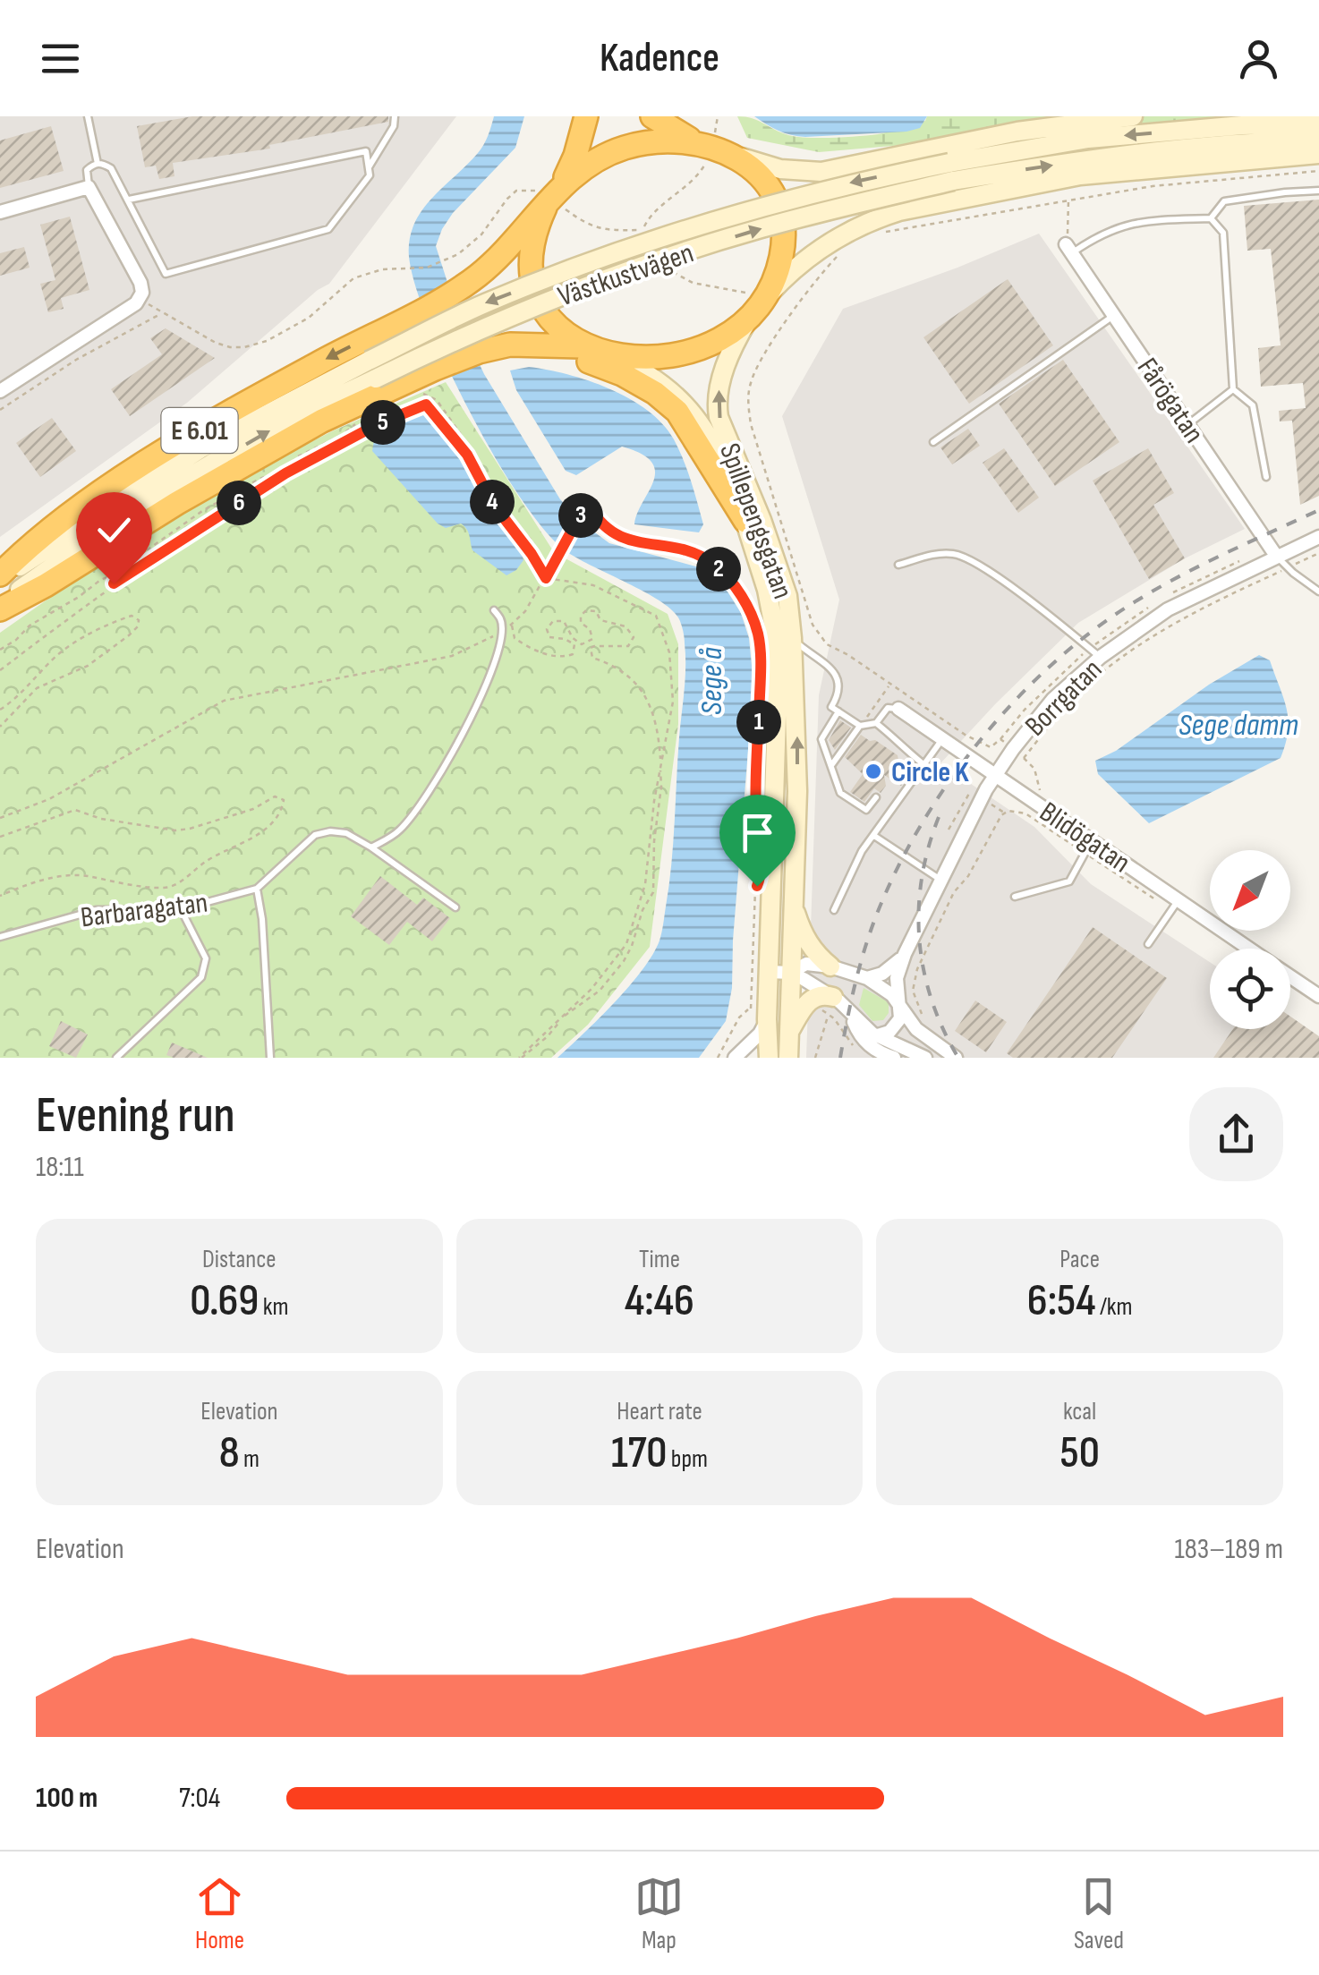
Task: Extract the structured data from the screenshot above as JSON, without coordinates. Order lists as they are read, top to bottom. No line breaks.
{"streets":{"highway":["E 6.01"],"main road":["Västkustvägen","Spillepengsgatan"],"street":["Fårögatan","Borrgatan","Blidögatan"],"lane":["Barbaragatan"]},"crossings":[["Västkustvägen","E 6.01"],["Fårögatan","Borrgatan"],["E 6.01","Spillepengsgatan"],["Borrgatan","Blidögatan"]],"water":["Sege å","Sege damm"],"places":["Circle K"],"north":"bottom left","page":{"header":"Kadence","pins":["5","4","6","3","2","1"],"heading":["Evening run","18:11"],"stats":[["Distance","0.69 km"],["Time","4:46"],["Pace","6:54 /km"],["Elevation","8 m"],["Heart rate","170 bpm"],["kcal","50"]],"chart":["Elevation","183–189 m"],"list":[{"name":"100 m","note":"7:04"}],"tabs":["Home","Map","Saved"]}}
